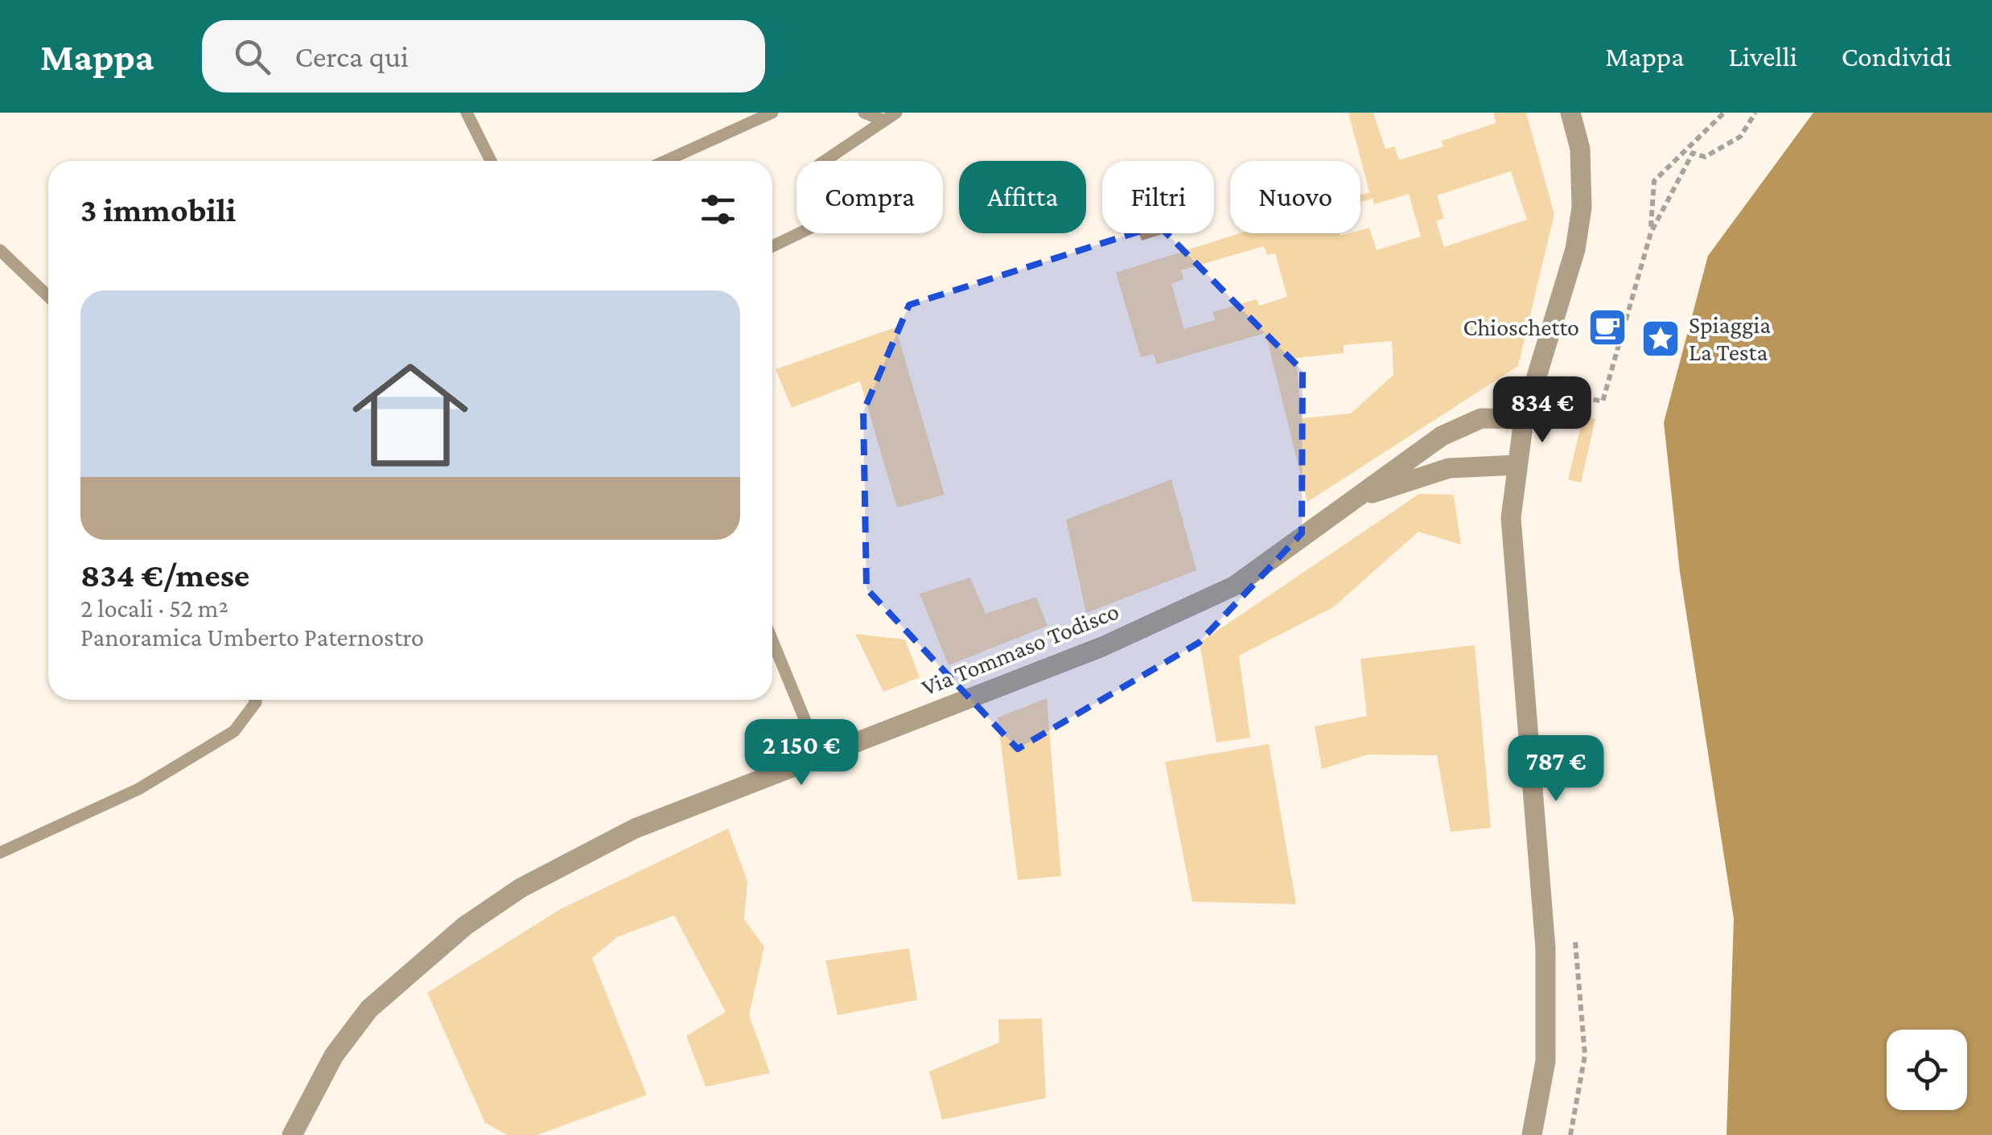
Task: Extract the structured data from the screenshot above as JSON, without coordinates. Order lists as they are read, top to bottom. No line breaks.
{"streets":{"street":["Via Tommaso Todisco"]},"places":{"cafe":["Chioschetto"],"place":["Spiaggia La Testa"]},"page":{"header":"Mappa","search":"Cerca qui","nav":["Mappa","Livelli","Condividi"],"chip":["Compra","Affitta","Filtri","Nuovo"],"heading":"3 immobili","list":[{"name":"834 €/mese","note":"2 locali · 52 m² · Panoramica Umberto Paternostro"}],"price":["834 €","2 150 €","787 €"]}}
